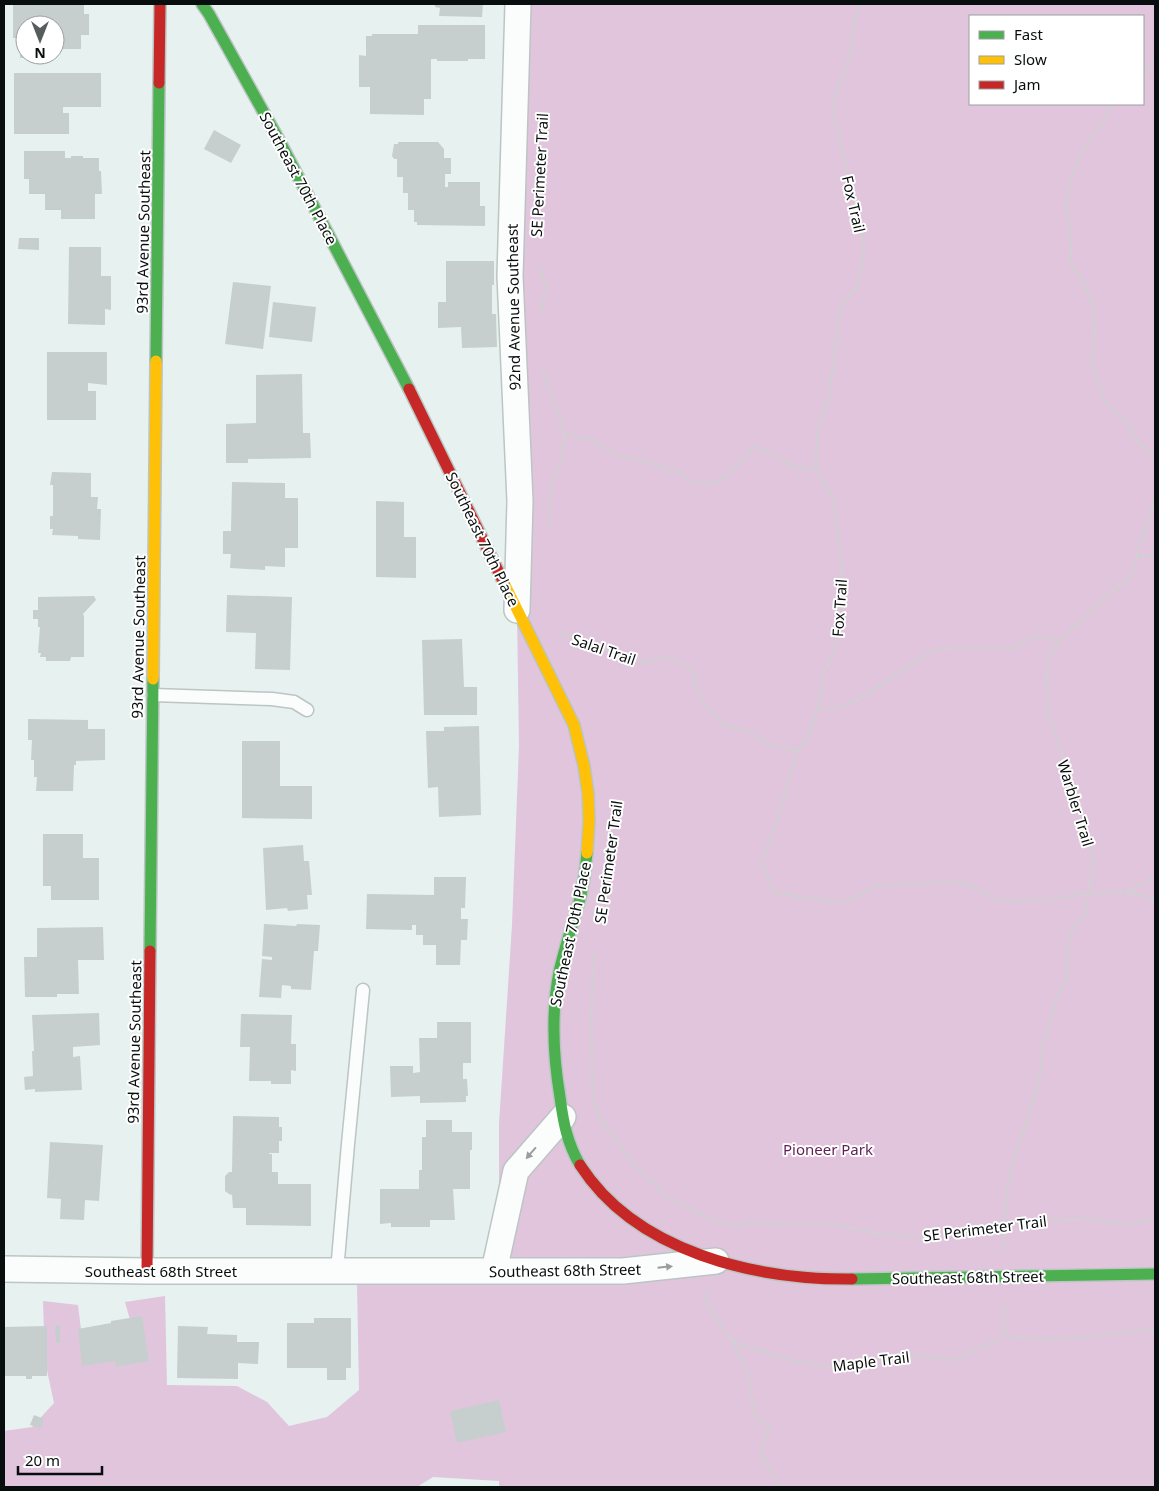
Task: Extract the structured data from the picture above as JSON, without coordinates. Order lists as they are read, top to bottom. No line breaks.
{"streets":{"street":["Southeast 70th Place","93rd Avenue Southeast","92nd Avenue Southeast","Southeast 68th Street"],"path":["SE Perimeter Trail","Fox Trail","Salal Trail","Warbler Trail","Maple Trail"]},"crossings":[["SE Perimeter Trail","Warbler Trail"],["Southeast 70th Place","92nd Avenue Southeast"],["Southeast 70th Place","Southeast 68th Street"],["Fox Trail","Salal Trail"],["Fox Trail","Warbler Trail"],["93rd Avenue Southeast","Southeast 68th Street"]],"parks":["Pioneer Park"],"legend":["Fast","Slow","Jam"],"scale_bar":"20 m","north":"bottom"}
